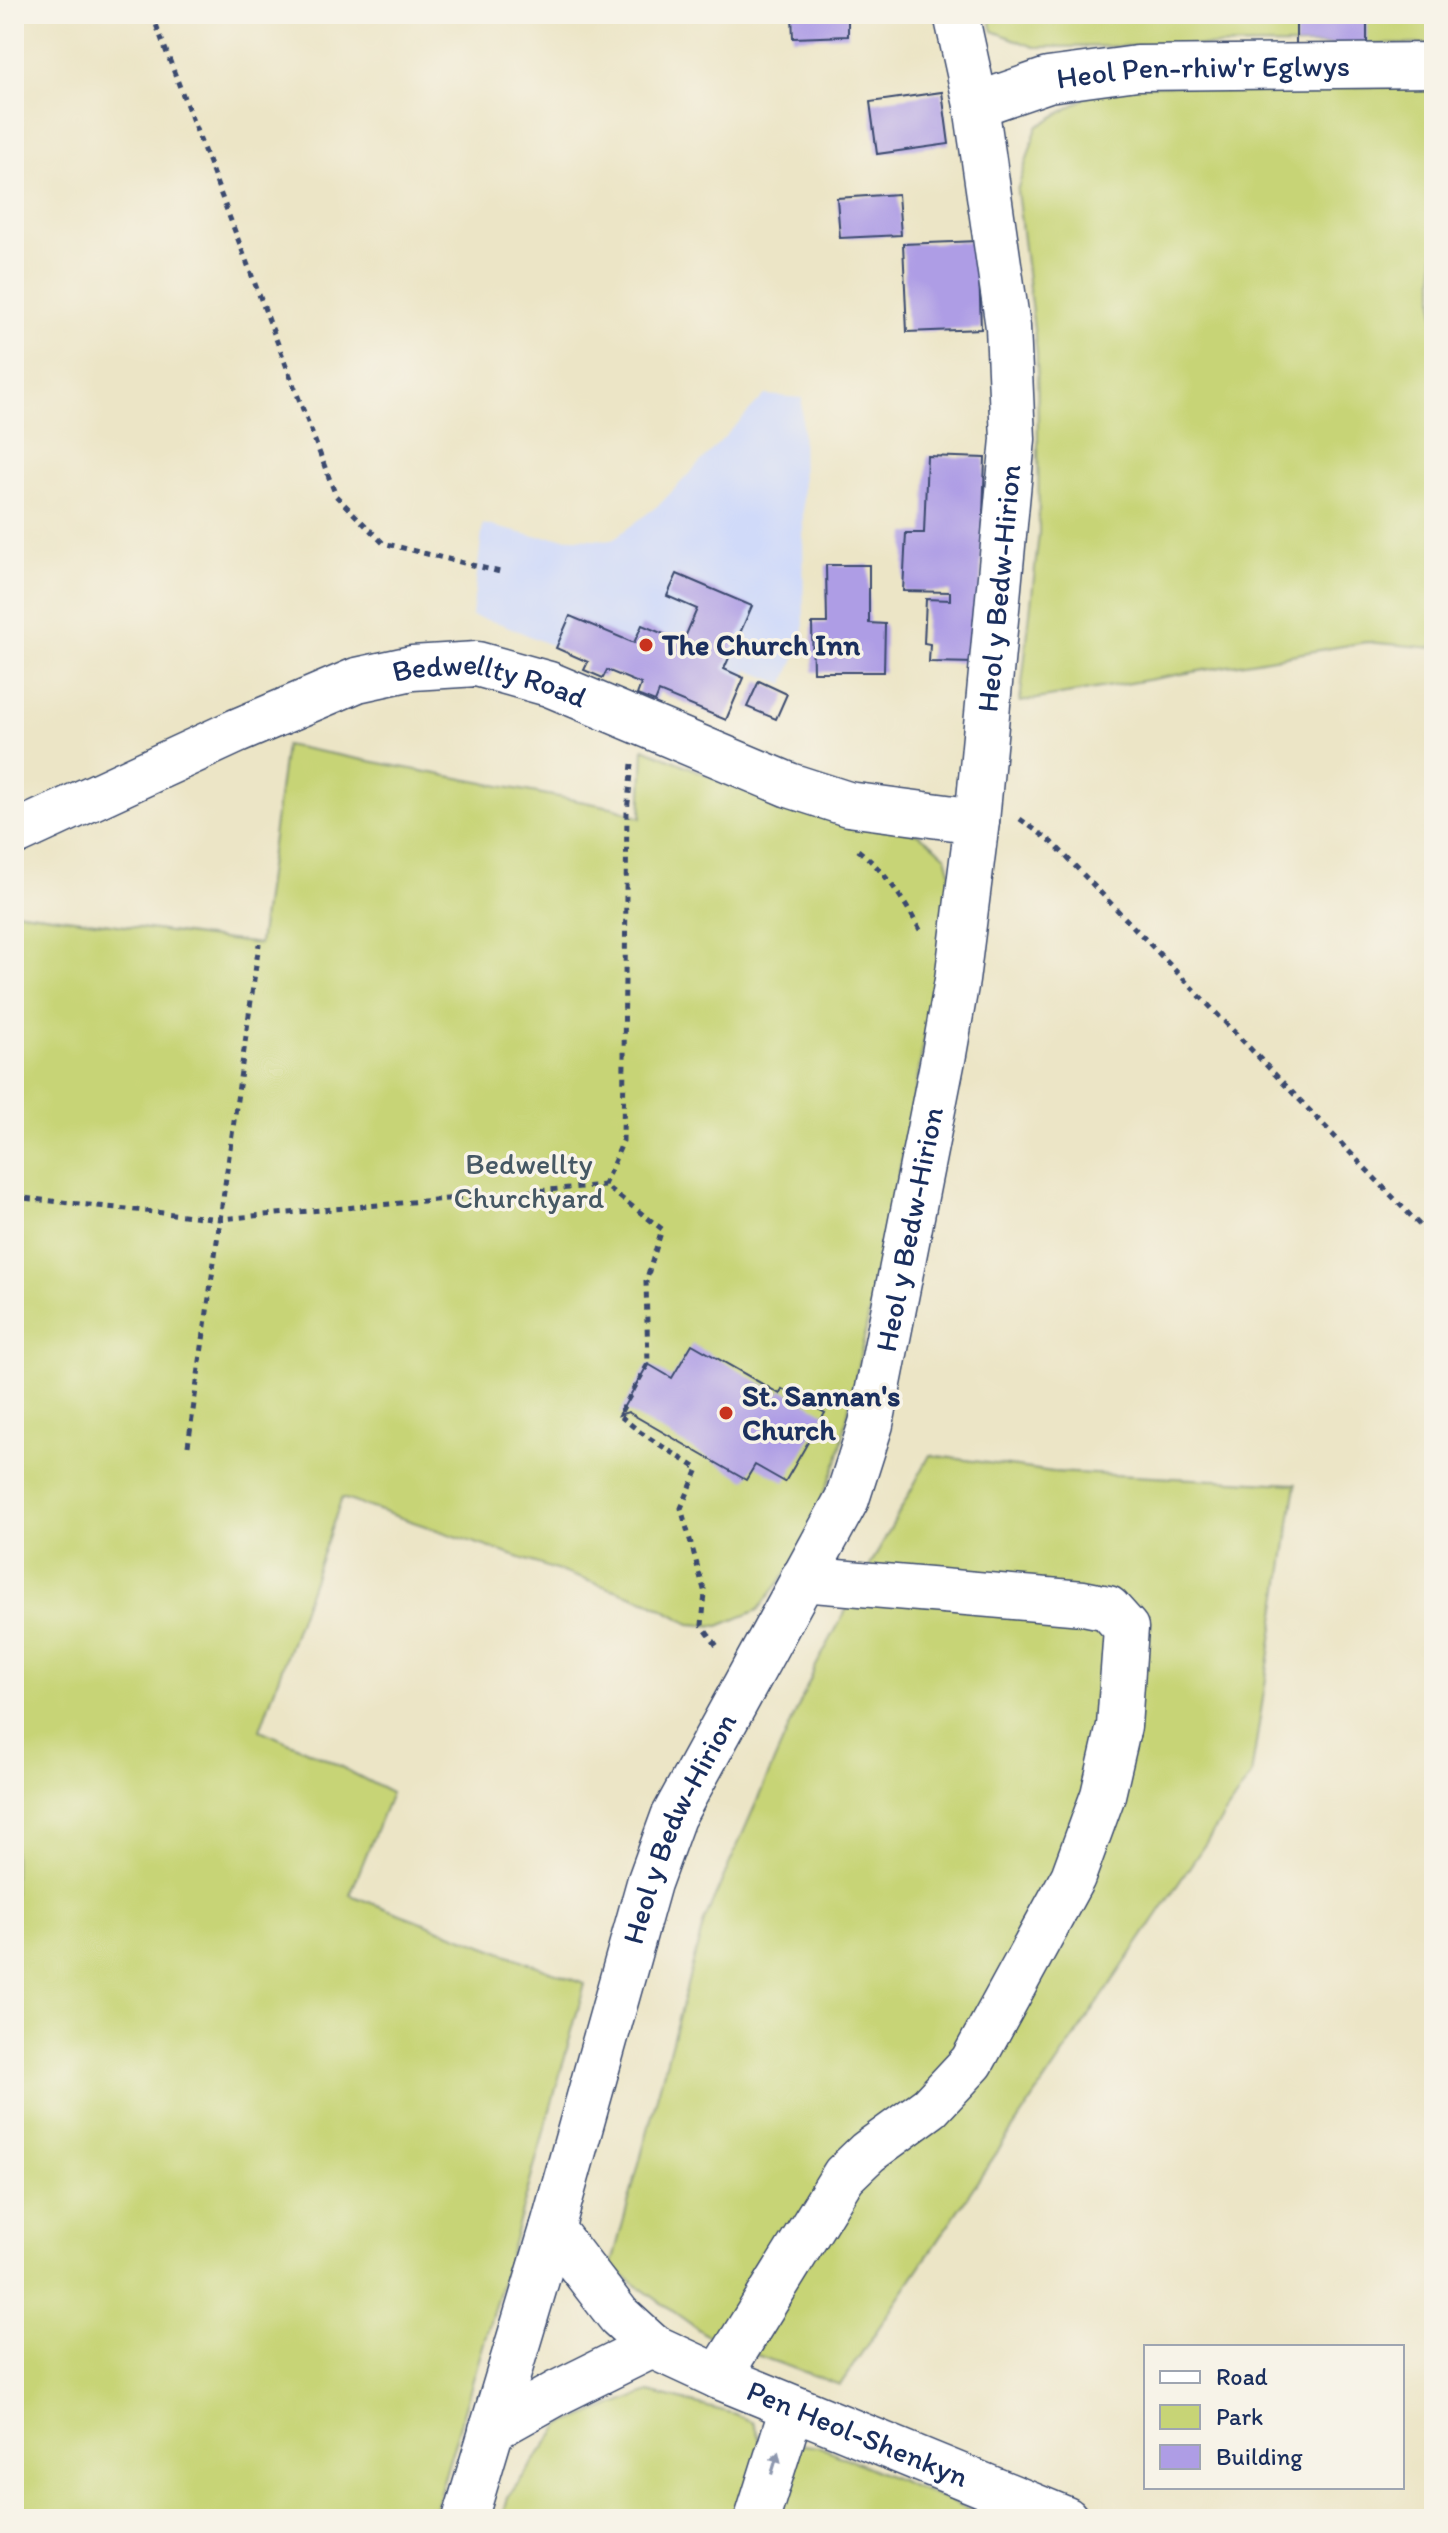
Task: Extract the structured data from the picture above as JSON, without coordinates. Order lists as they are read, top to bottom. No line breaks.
{"streets":{"street":["Heol Pen-rhiw'r Eglwys","Heol y Bedw-Hirion","Bedwellty Road","Pen Heol-Shenkyn"]},"crossings":[["Heol Pen-rhiw'r Eglwys","Heol y Bedw-Hirion"],["Heol y Bedw-Hirion","Bedwellty Road"],["Heol y Bedw-Hirion","Pen Heol-Shenkyn"]],"parks":["Bedwellty Churchyard"],"places":["The Church Inn","St. Sannan's Church"],"legend":["Road","Park","Building"]}
